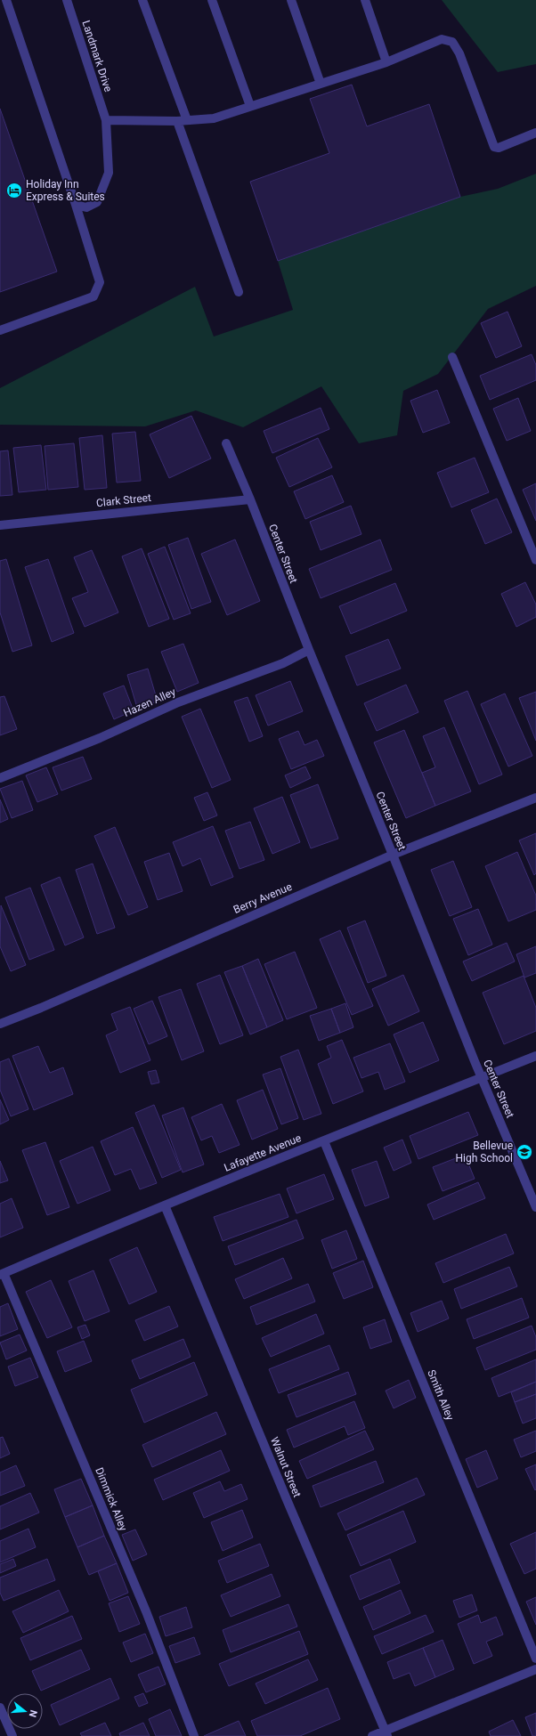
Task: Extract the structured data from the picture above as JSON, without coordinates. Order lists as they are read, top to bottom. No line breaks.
{"streets":{"street":["Landmark Drive","Clark Street","Center Street","Hazen Alley","Berry Avenue","Lafayette Avenue","Smith Alley","Walnut Street","Dimmick Alley"]},"crossings":[["Clark Street","Center Street"],["Center Street","Hazen Alley"],["Center Street","Berry Avenue"],["Center Street","Lafayette Avenue"],["Lafayette Avenue","Smith Alley"],["Lafayette Avenue","Walnut Street"],["Lafayette Avenue","Dimmick Alley"]],"places":{"hotel":["Holiday Inn Express & Suites"],"school or university":["Bellevue High School"]},"north":"right"}
